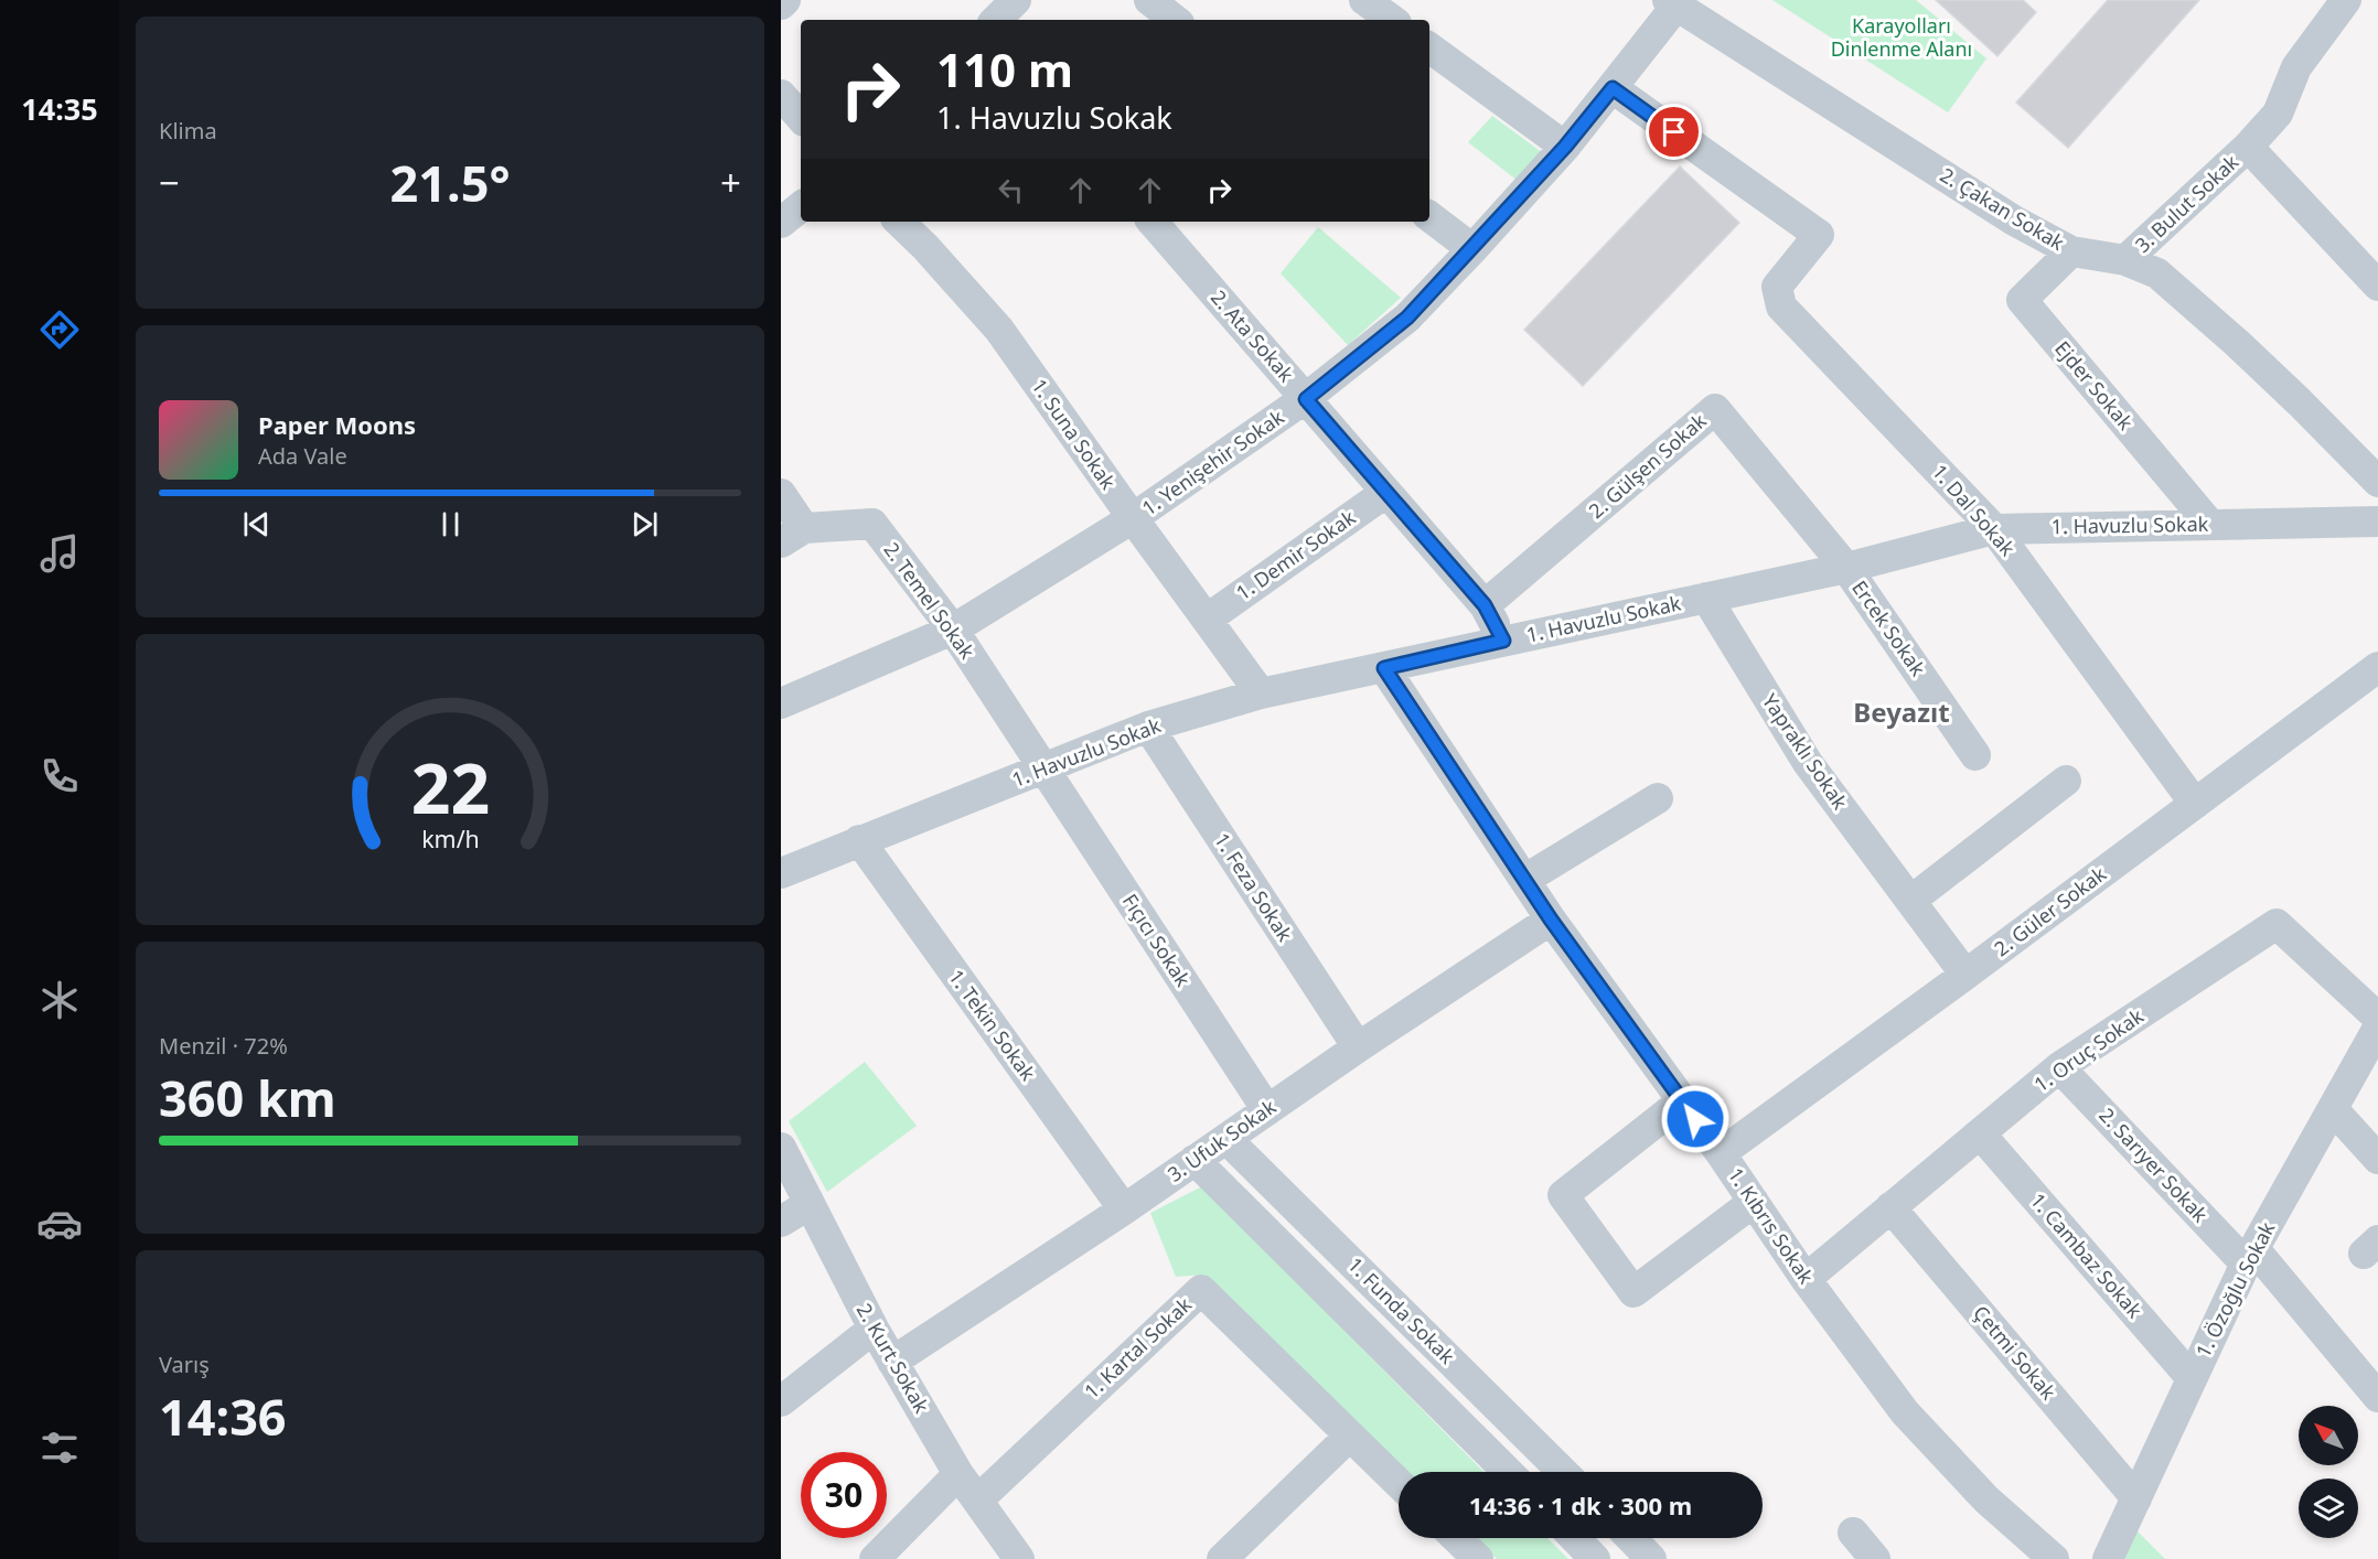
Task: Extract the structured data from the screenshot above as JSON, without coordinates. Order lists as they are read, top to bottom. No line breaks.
{"streets":{"street":["3. Bulut Sokak","2. Çakan Sokak","2. Ata Sokak","Ejder Sokak","1. Suna Sokak","1. Yenişehir Sokak","2. Gülşen Sokak","1. Dal Sokak","1. Havuzlu Sokak","1. Demir Sokak","2. Temel Sokak","Ercek Sokak","Yapraklı Sokak","1. Feza Sokak","2. Güler Sokak","Fıçıcı Sokak","1. Tekin Sokak","1. Oruç Sokak","3. Ufuk Sokak","2. Sarıyer Sokak","1. Kıbrıs Sokak","1. Cambaz Sokak","1. Özoğlu Sokak","1. Funda Sokak","1. Kartal Sokak","Çetmi Sokak","2. Kurt Sokak"]},"crossings":[["3. Bulut Sokak","2. Çakan Sokak"],["2. Çakan Sokak","Ejder Sokak"],["2. Çakan Sokak","1. Yenişehir Sokak"],["2. Ata Sokak","1. Yenişehir Sokak"],["2. Ata Sokak","2. Gülşen Sokak"],["2. Ata Sokak","1. Havuzlu Sokak"],["2. Ata Sokak","1. Demir Sokak"],["Ejder Sokak","1. Havuzlu Sokak"],["1. Suna Sokak","1. Yenişehir Sokak"],["1. Suna Sokak","1. Havuzlu Sokak"],["1. Suna Sokak","1. Demir Sokak"],["1. Yenişehir Sokak","1. Dal Sokak"],["1. Yenişehir Sokak","2. Temel Sokak"],["2. Gülşen Sokak","1. Havuzlu Sokak"],["2. Gülşen Sokak","Ercek Sokak"],["1. Dal Sokak","1. Havuzlu Sokak"],["1. Dal Sokak","2. Güler Sokak"],["1. Havuzlu Sokak","2. Temel Sokak"],["1. Havuzlu Sokak","Ercek Sokak"],["1. Havuzlu Sokak","Yapraklı Sokak"],["1. Havuzlu Sokak","1. Feza Sokak"],["1. Havuzlu Sokak","Fıçıcı Sokak"],["1. Havuzlu Sokak","1. Tekin Sokak"],["1. Havuzlu Sokak","1. Kıbrıs Sokak"],["2. Temel Sokak","Fıçıcı Sokak"],["Yapraklı Sokak","2. Güler Sokak"],["1. Feza Sokak","3. Ufuk Sokak"],["2. Güler Sokak","1. Kıbrıs Sokak"],["Fıçıcı Sokak","3. Ufuk Sokak"],["1. Tekin Sokak","3. Ufuk Sokak"],["1. Oruç Sokak","2. Sarıyer Sokak"],["1. Oruç Sokak","1. Kıbrıs Sokak"],["1. Oruç Sokak","1. Cambaz Sokak"],["1. Oruç Sokak","Çetmi Sokak"],["3. Ufuk Sokak","1. Kıbrıs Sokak"],["3. Ufuk Sokak","1. Funda Sokak"],["3. Ufuk Sokak","2. Kurt Sokak"],["2. Sarıyer Sokak","1. Özoğlu Sokak"],["1. Cambaz Sokak","1. Özoğlu Sokak"],["1. Özoğlu Sokak","Çetmi Sokak"],["1. Kartal Sokak","2. Kurt Sokak"]],"districts":["Beyazıt"],"parks":["Karayolları Dinlenme Alanı"],"north":"top left","page":{"tabs":"14:35","tile":["Klima",["Menzil · 72%","360 km"],["Varış","14:36"]],"turn":["110 m","1. Havuzlu Sokak"],"heat":["−","21.5°","+"],"song":["Paper Moons","Ada Vale"],"limit":"30","trip":"14:36 · 1 dk · 300 m","gauge":["22","km/h"]}}
